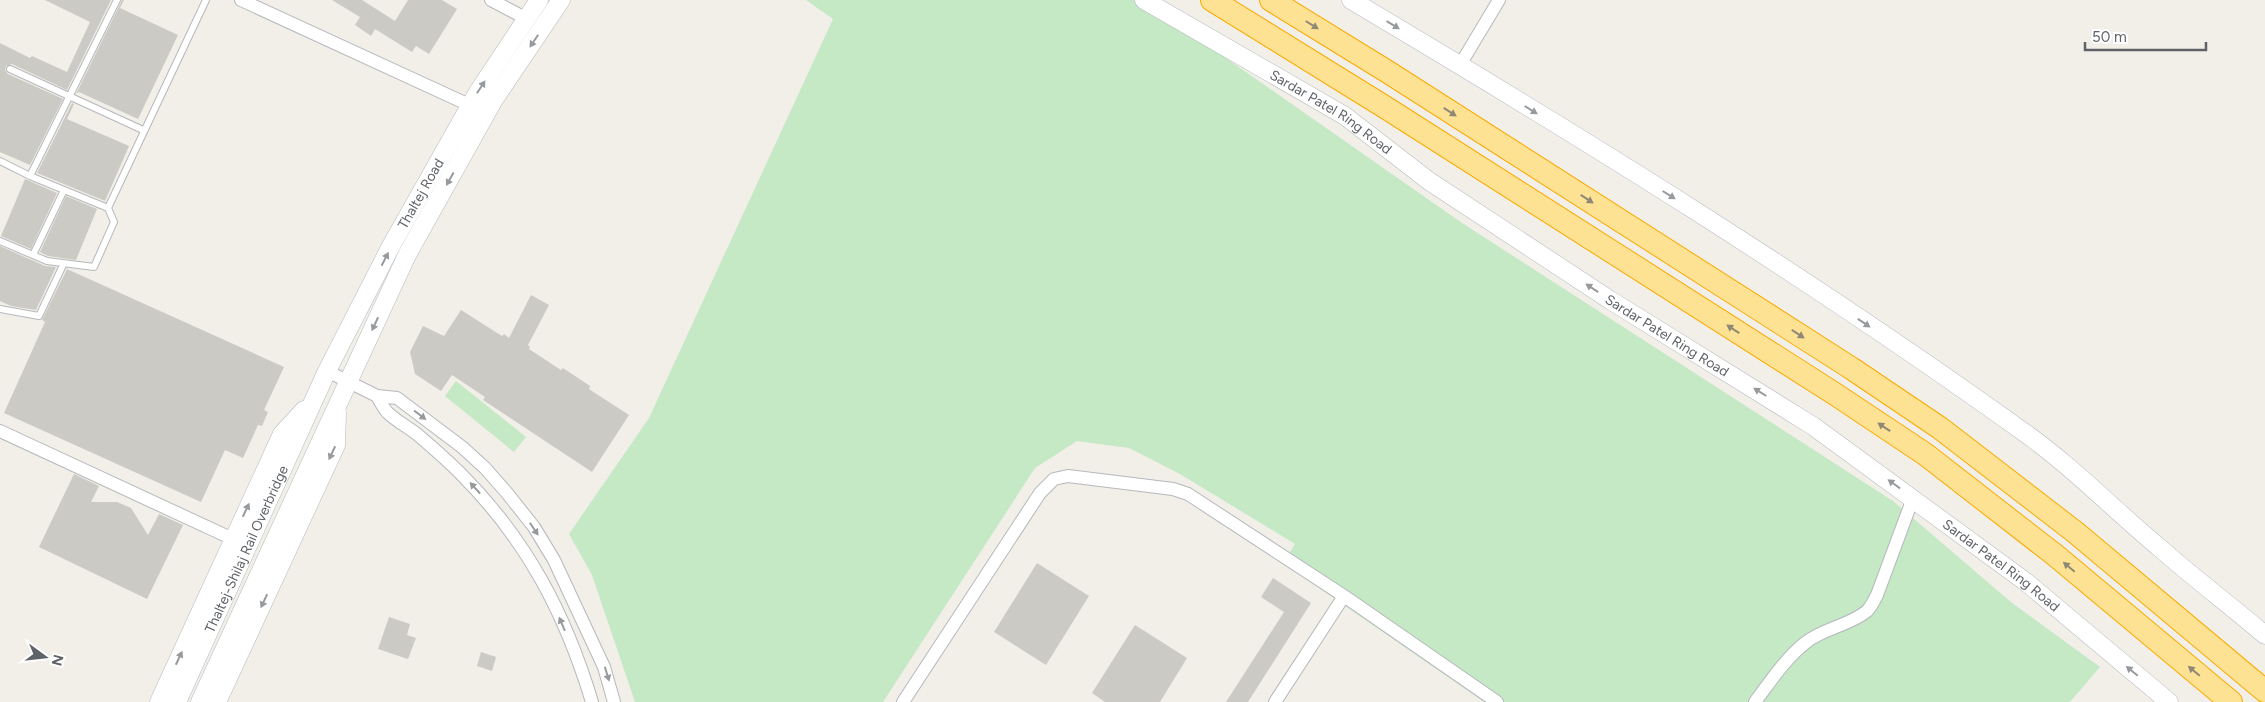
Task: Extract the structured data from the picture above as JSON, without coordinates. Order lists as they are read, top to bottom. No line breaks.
{"streets":{"street":["Sardar Patel Ring Road","Thaltej Road","Thaltej-Shilaj Rail Overbridge"]},"crossings":[["Thaltej Road","Thaltej-Shilaj Rail Overbridge"]],"one_way":["Thaltej Road","Thaltej-Shilaj Rail Overbridge"],"scale_bar":"50 m","north":"right"}
